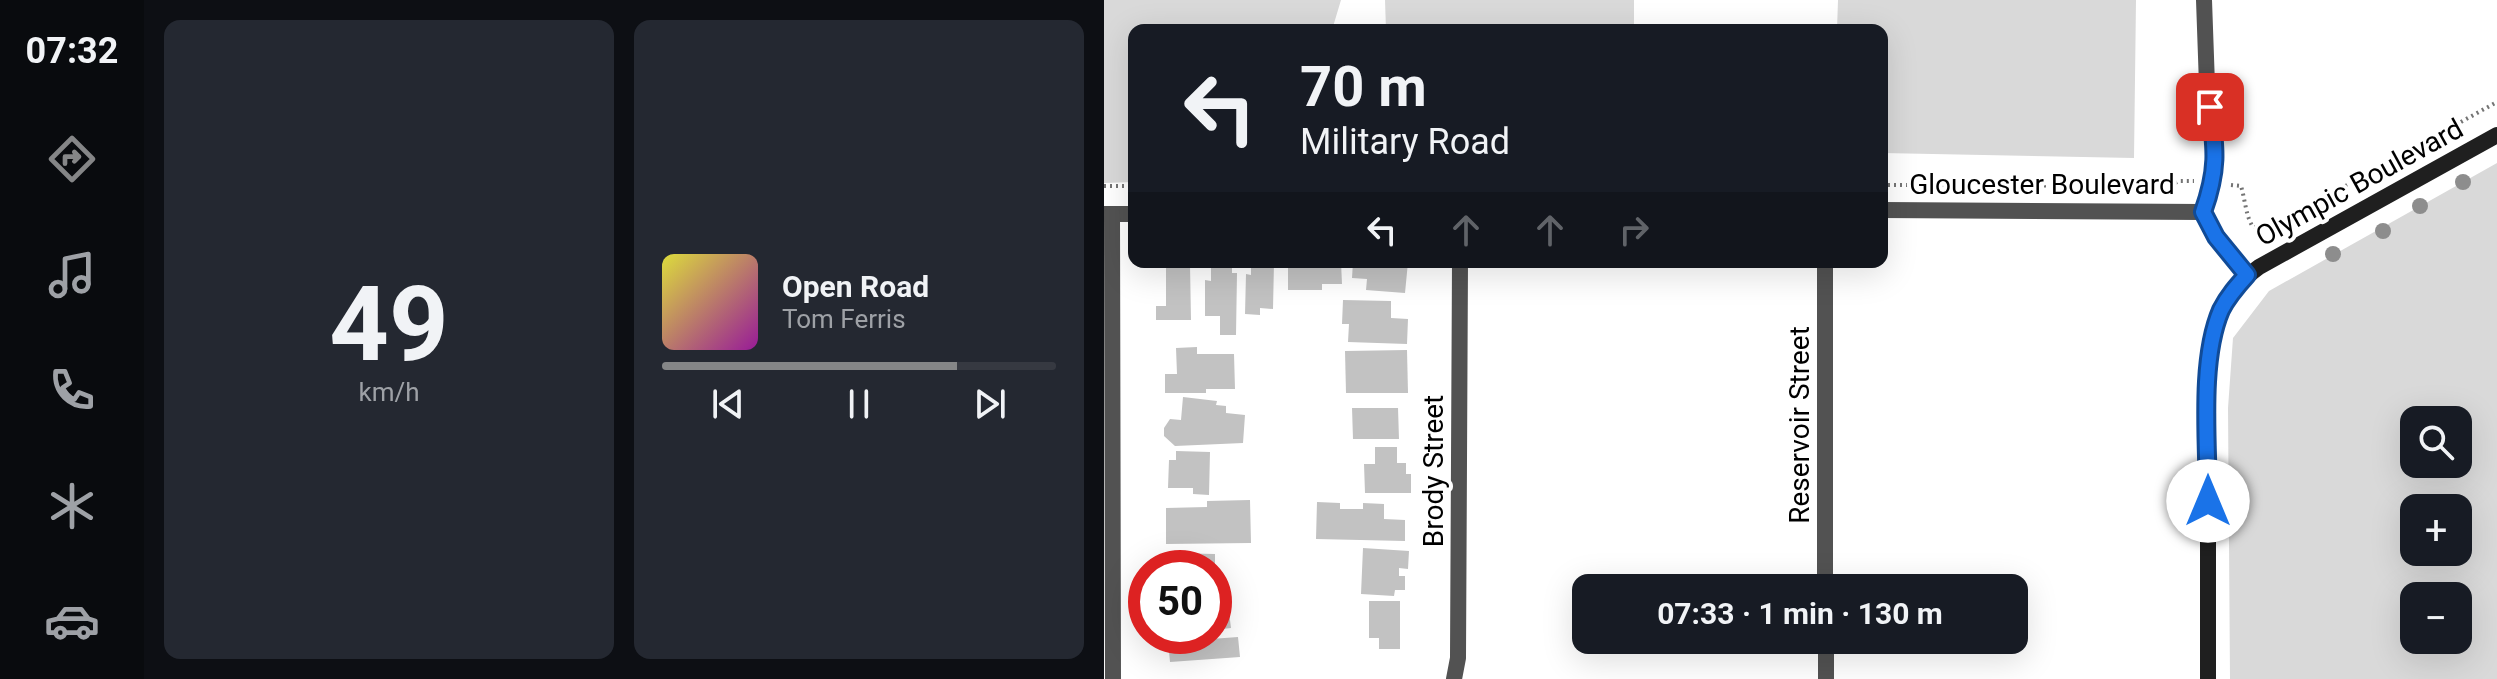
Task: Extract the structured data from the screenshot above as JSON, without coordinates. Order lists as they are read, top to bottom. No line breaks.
{"streets":{"main road":["Olympic Boulevard"],"street":["Gloucester Boulevard","Reservoir Street","Brody Street"]},"page":{"tabs":"07:32","tile":["49","km/h"],"turn":["70 m","Military Road"],"song":["Open Road","Tom Ferris"],"map_buttons":["+","−"],"limit":"50","trip":"07:33 · 1 min · 130 m"}}
